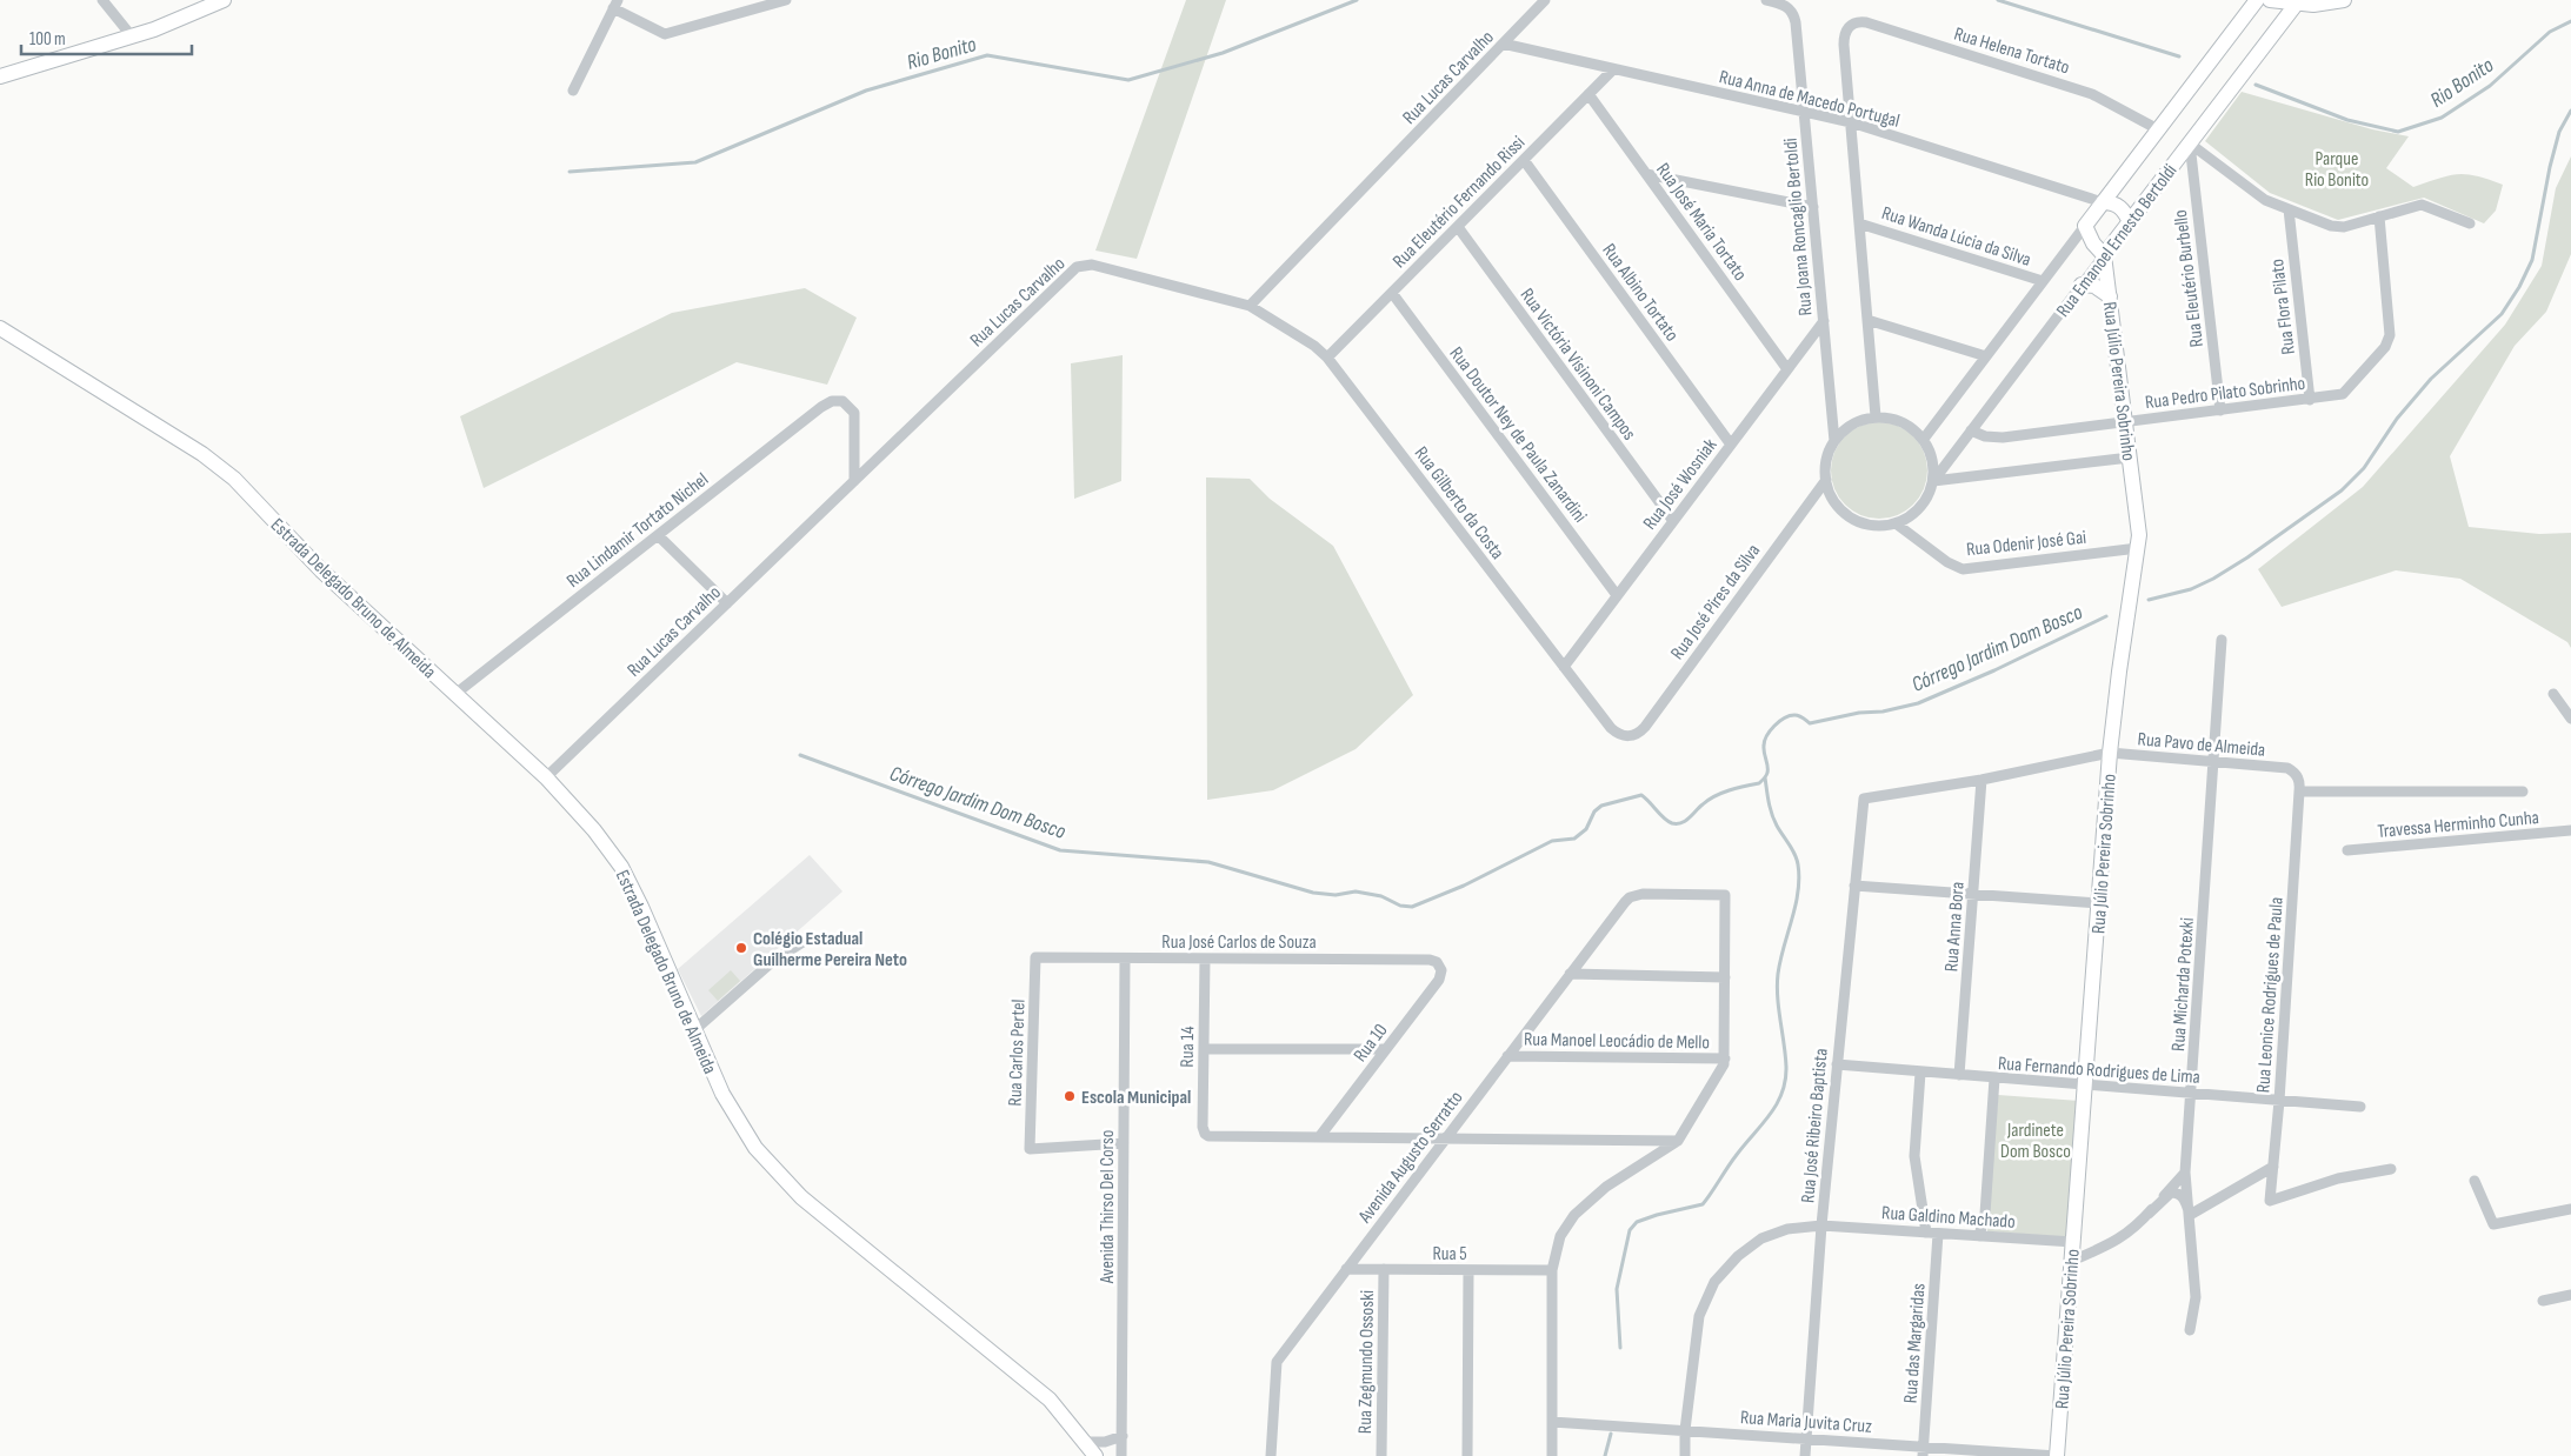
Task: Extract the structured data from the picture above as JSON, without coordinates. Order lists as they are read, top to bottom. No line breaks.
{"streets":{"main road":["Rua Emanoel Ernesto Bertoldi","Rua Júlio Pereira Sobrinho","Estrada Delegado Bruno de Almeida"],"street":["Rua Helena Tortato","Rua Lucas Carvalho","Rua Anna de Macedo Portugal","Rua Eleutério Fernando Rissi","Rua José Maria Tortato","Rua Joana Roncaglio Bertoldi","Rua Wanda Lúcia da Silva","Rua Eleutério Burbello","Rua Albino Tortato","Rua Flora Pilato","Rua Victória Visinoni Campos","Rua Pedro Pilato Sobrinho","Rua Doutor Ney de Paula Zanardini","Rua José Wosniak","Rua Gilberto da Costa","Rua Lindamir Tortato Nichel","Rua Odenir José Gai","Rua José Pires da Silva","Rua Pavo de Almeida","Travessa Herminho Cunha","Rua Anna Bora","Rua José Carlos de Souza","Rua Micharda Potexki","Rua Leonice Rodrigues de Paula","Rua Manoel Leocádio de Mello","Rua 10","Rua 14","Rua Carlos Pertel","Rua Fernando Rodrigues de Lima","Rua José Ribeiro Baptista","Avenida Augusto Serratto","Avenida Thirso Del Corso","Rua Galdino Machado","Rua 5","Rua das Margaridas","Rua Zegmundo Ossoski","Rua Maria Juvita Cruz"]},"crossings":[["Rua Helena Tortato","Rua Anna de Macedo Portugal"],["Rua Helena Tortato","Rua Emanoel Ernesto Bertoldi"],["Rua Lucas Carvalho","Rua Anna de Macedo Portugal"],["Rua Lucas Carvalho","Rua Gilberto da Costa"],["Rua Lucas Carvalho","Rua Lindamir Tortato Nichel"],["Rua Lucas Carvalho","Estrada Delegado Bruno de Almeida"],["Rua Anna de Macedo Portugal","Rua Eleutério Fernando Rissi"],["Rua Anna de Macedo Portugal","Rua Joana Roncaglio Bertoldi"],["Rua Anna de Macedo Portugal","Rua Emanoel Ernesto Bertoldi"],["Rua Eleutério Fernando Rissi","Rua José Maria Tortato"],["Rua Eleutério Fernando Rissi","Rua Albino Tortato"],["Rua Eleutério Fernando Rissi","Rua Victória Visinoni Campos"],["Rua Eleutério Fernando Rissi","Rua Doutor Ney de Paula Zanardini"],["Rua Eleutério Fernando Rissi","Rua Gilberto da Costa"],["Rua José Maria Tortato","Rua José Wosniak"],["Rua Joana Roncaglio Bertoldi","Rua Emanoel Ernesto Bertoldi"],["Rua Joana Roncaglio Bertoldi","Rua José Wosniak"],["Rua Joana Roncaglio Bertoldi","Rua Odenir José Gai"],["Rua Joana Roncaglio Bertoldi","Rua José Pires da Silva"],["Rua Wanda Lúcia da Silva","Rua Emanoel Ernesto Bertoldi"],["Rua Emanoel Ernesto Bertoldi","Rua Eleutério Burbello"],["Rua Emanoel Ernesto Bertoldi","Rua Júlio Pereira Sobrinho"],["Rua Emanoel Ernesto Bertoldi","Rua Pedro Pilato Sobrinho"],["Rua Emanoel Ernesto Bertoldi","Rua Odenir José Gai"],["Rua Emanoel Ernesto Bertoldi","Rua José Pires da Silva"],["Rua Eleutério Burbello","Rua Pedro Pilato Sobrinho"],["Rua Albino Tortato","Rua José Wosniak"],["Rua Flora Pilato","Rua Pedro Pilato Sobrinho"],["Rua Victória Visinoni Campos","Rua José Wosniak"],["Rua Júlio Pereira Sobrinho","Rua Pedro Pilato Sobrinho"],["Rua Júlio Pereira Sobrinho","Rua Odenir José Gai"],["Rua Júlio Pereira Sobrinho","Rua Pavo de Almeida"],["Rua Júlio Pereira Sobrinho","Rua Fernando Rodrigues de Lima"],["Rua Júlio Pereira Sobrinho","Rua Galdino Machado"],["Rua Júlio Pereira Sobrinho","Rua Maria Juvita Cruz"],["Rua Doutor Ney de Paula Zanardini","Rua José Wosniak"],["Rua José Wosniak","Rua Gilberto da Costa"],["Rua Gilberto da Costa","Rua José Pires da Silva"],["Rua Lindamir Tortato Nichel","Estrada Delegado Bruno de Almeida"],["Rua Odenir José Gai","Rua José Pires da Silva"],["Rua Pavo de Almeida","Rua Anna Bora"],["Rua Pavo de Almeida","Rua Micharda Potexki"],["Rua Pavo de Almeida","Rua Leonice Rodrigues de Paula"],["Rua Pavo de Almeida","Rua José Ribeiro Baptista"],["Rua Anna Bora","Rua Fernando Rodrigues de Lima"],["Rua José Carlos de Souza","Rua 10"],["Rua José Carlos de Souza","Rua 14"],["Rua José Carlos de Souza","Rua Carlos Pertel"],["Rua José Carlos de Souza","Avenida Thirso Del Corso"],["Rua Micharda Potexki","Rua Fernando Rodrigues de Lima"],["Rua Leonice Rodrigues de Paula","Rua Fernando Rodrigues de Lima"],["Rua Manoel Leocádio de Mello","Avenida Augusto Serratto"],["Rua 10","Rua 14"],["Rua Carlos Pertel","Avenida Thirso Del Corso"],["Rua Fernando Rodrigues de Lima","Rua José Ribeiro Baptista"],["Rua José Ribeiro Baptista","Rua Galdino Machado"],["Rua José Ribeiro Baptista","Rua Maria Juvita Cruz"],["Avenida Augusto Serratto","Rua 5"],["Rua Galdino Machado","Rua das Margaridas"],["Rua Galdino Machado","Rua Maria Juvita Cruz"],["Rua 5","Rua Zegmundo Ossoski"],["Rua das Margaridas","Rua Maria Juvita Cruz"]],"water":["Rio Bonito","Córrego Jardim Dom Bosco"],"parks":["Parque Rio Bonito","Jardinete Dom Bosco"],"places":["Colégio Estadual Guilherme Pereira Neto","Escola Municipal"],"scale_bar":"100 m"}
